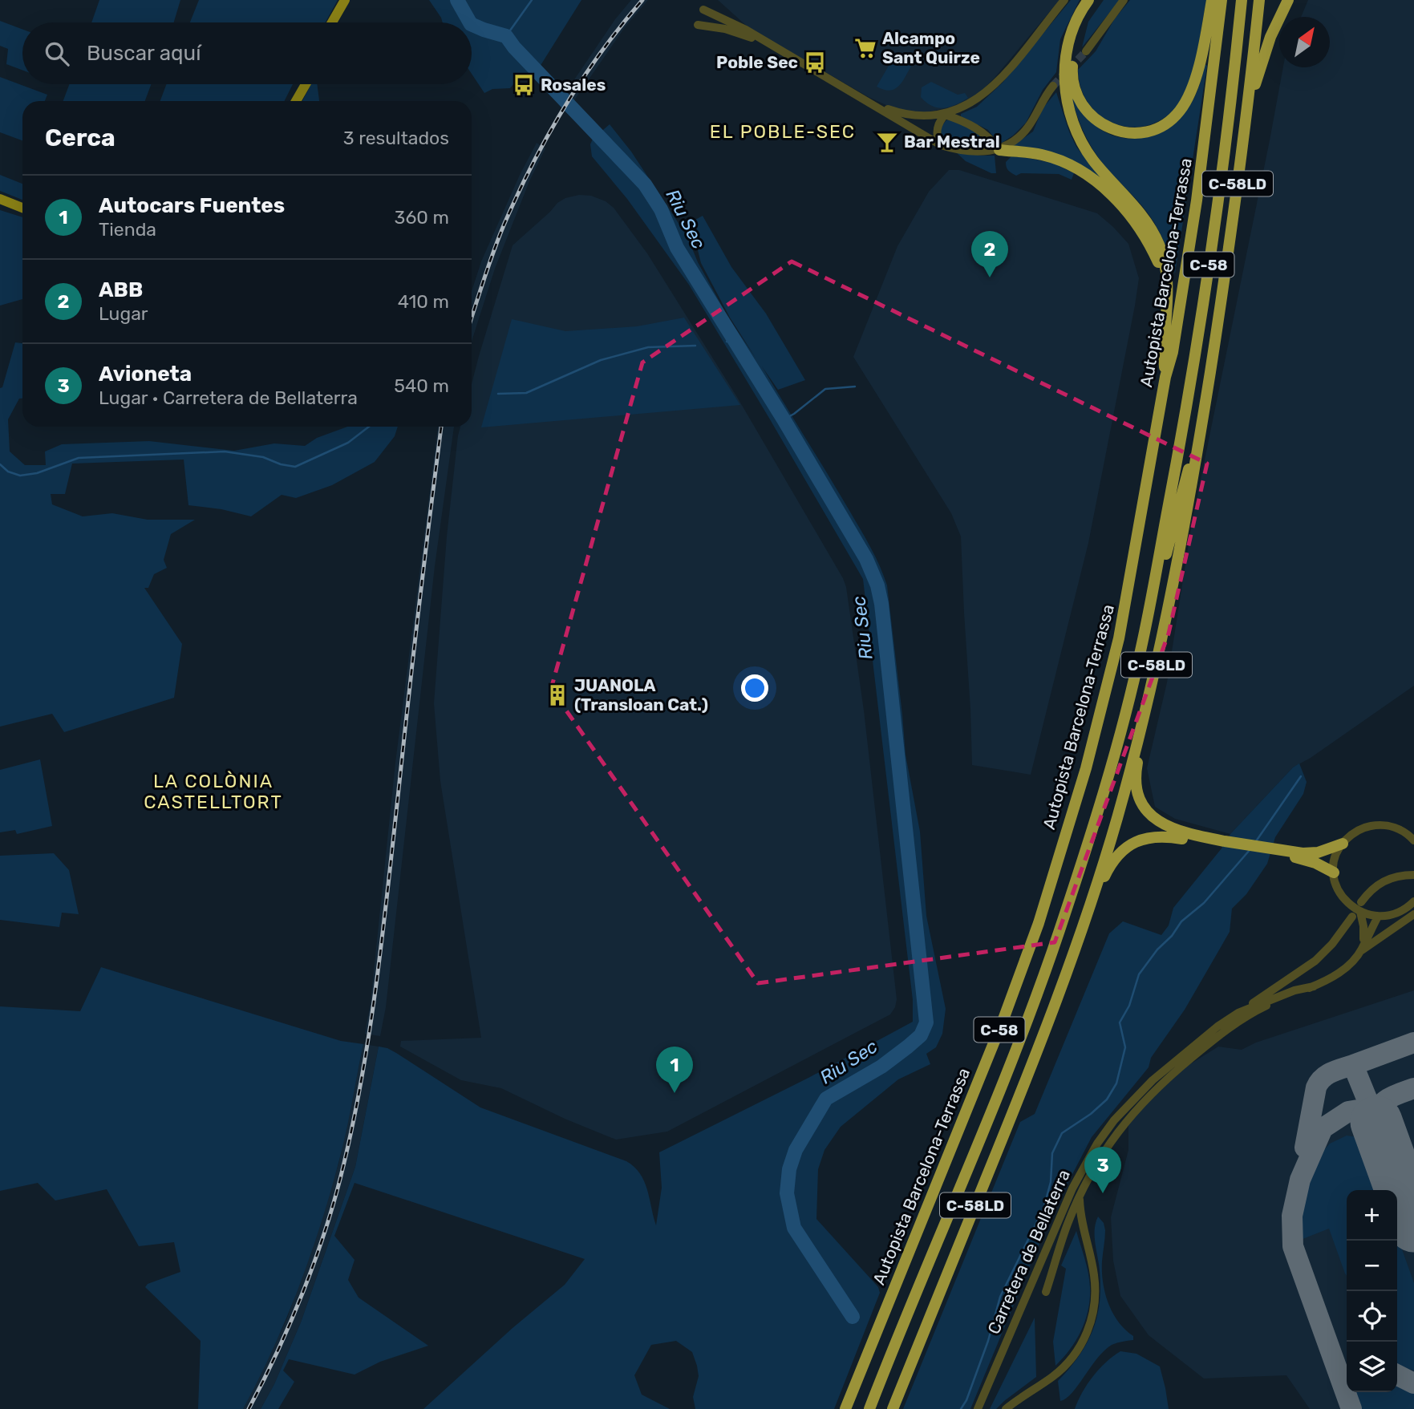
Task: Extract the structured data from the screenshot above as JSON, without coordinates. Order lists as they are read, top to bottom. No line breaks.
{"streets":{"highway":["C-58LD","C-58","Autopista Barcelona-Terrassa"],"street":["Carretera de Bellaterra"]},"districts":["EL POBLE-SEC","LA COLÒNIA CASTELLTORT"],"water":["Riu Sec"],"places":{"supermarket":["Alcampo Sant Quirze"],"bus stop":["Poble Sec","Rosales"],"bar":["Bar Mestral"],"building":["JUANOLA (Transloan Cat.)"]},"north":"top right","page":{"search":"Buscar aquí","heading":["Cerca","3 resultados"],"list":[{"mark":"1","name":"Autocars Fuentes","note":"Tienda","value":"360 m"},{"mark":"2","name":"ABB","note":"Lugar","value":"410 m"},{"mark":"3","name":"Avioneta","note":"Lugar · Carretera de Bellaterra","value":"540 m"}],"pins":["2","1","3"],"map_buttons":["+","−"]}}
